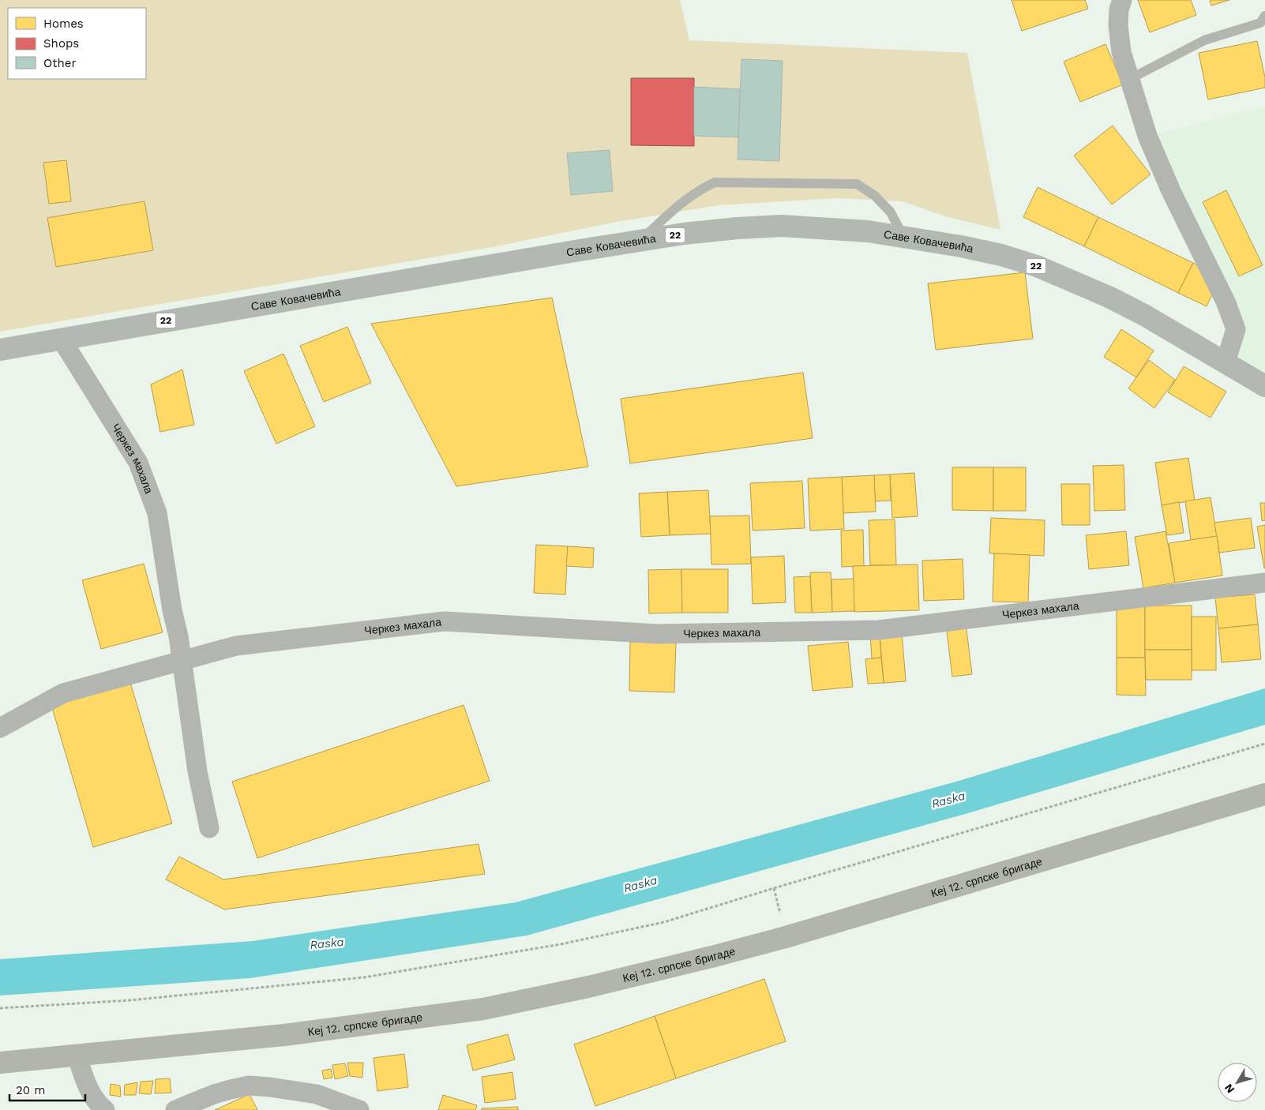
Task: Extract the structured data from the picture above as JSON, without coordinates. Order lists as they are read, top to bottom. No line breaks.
{"streets":{"main road":["22","Саве Ковачевића"],"street":["Черкез махала","Кеј 12. српске бригаде"]},"crossings":[["Саве Ковачевића","Черкез махала"]],"water":["Raska"],"legend":["Homes","Shops","Other"],"scale_bar":"20 m","north":"bottom left"}
